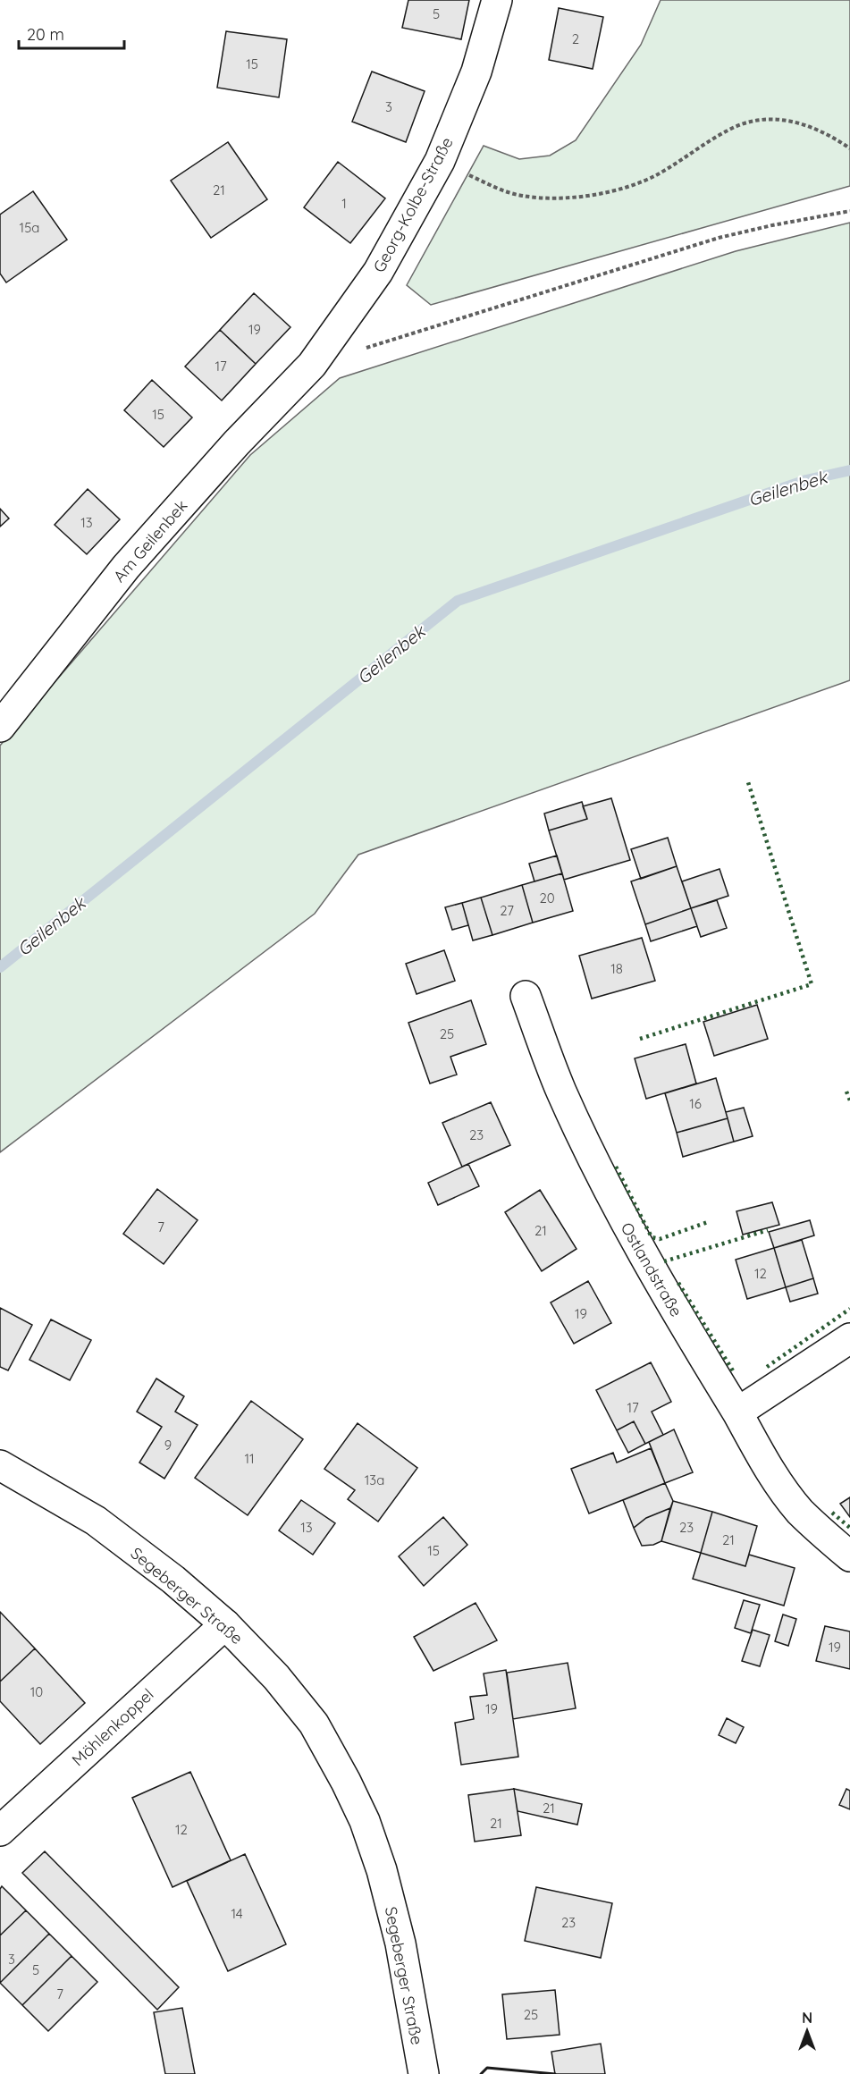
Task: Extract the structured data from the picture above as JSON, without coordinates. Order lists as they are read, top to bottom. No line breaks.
{"streets":{"street":["Georg-Kolbe-Straße","Am Geilenbek","Ostlandstraße","Segeberger Straße","Möhlenkoppel"]},"crossings":[["Georg-Kolbe-Straße","Am Geilenbek"],["Segeberger Straße","Möhlenkoppel"]],"water":["Geilenbek"],"house_numbers":["5","2","15","3","21","1","15a","19","17","15","13","20","27","18","25","16","23","7","21","12","19","17","9","11","13a","13","23","21","15","19","10","19","21","21","12","14","23","3","5","7","25"],"scale_bar":"20 m","north":"top"}
